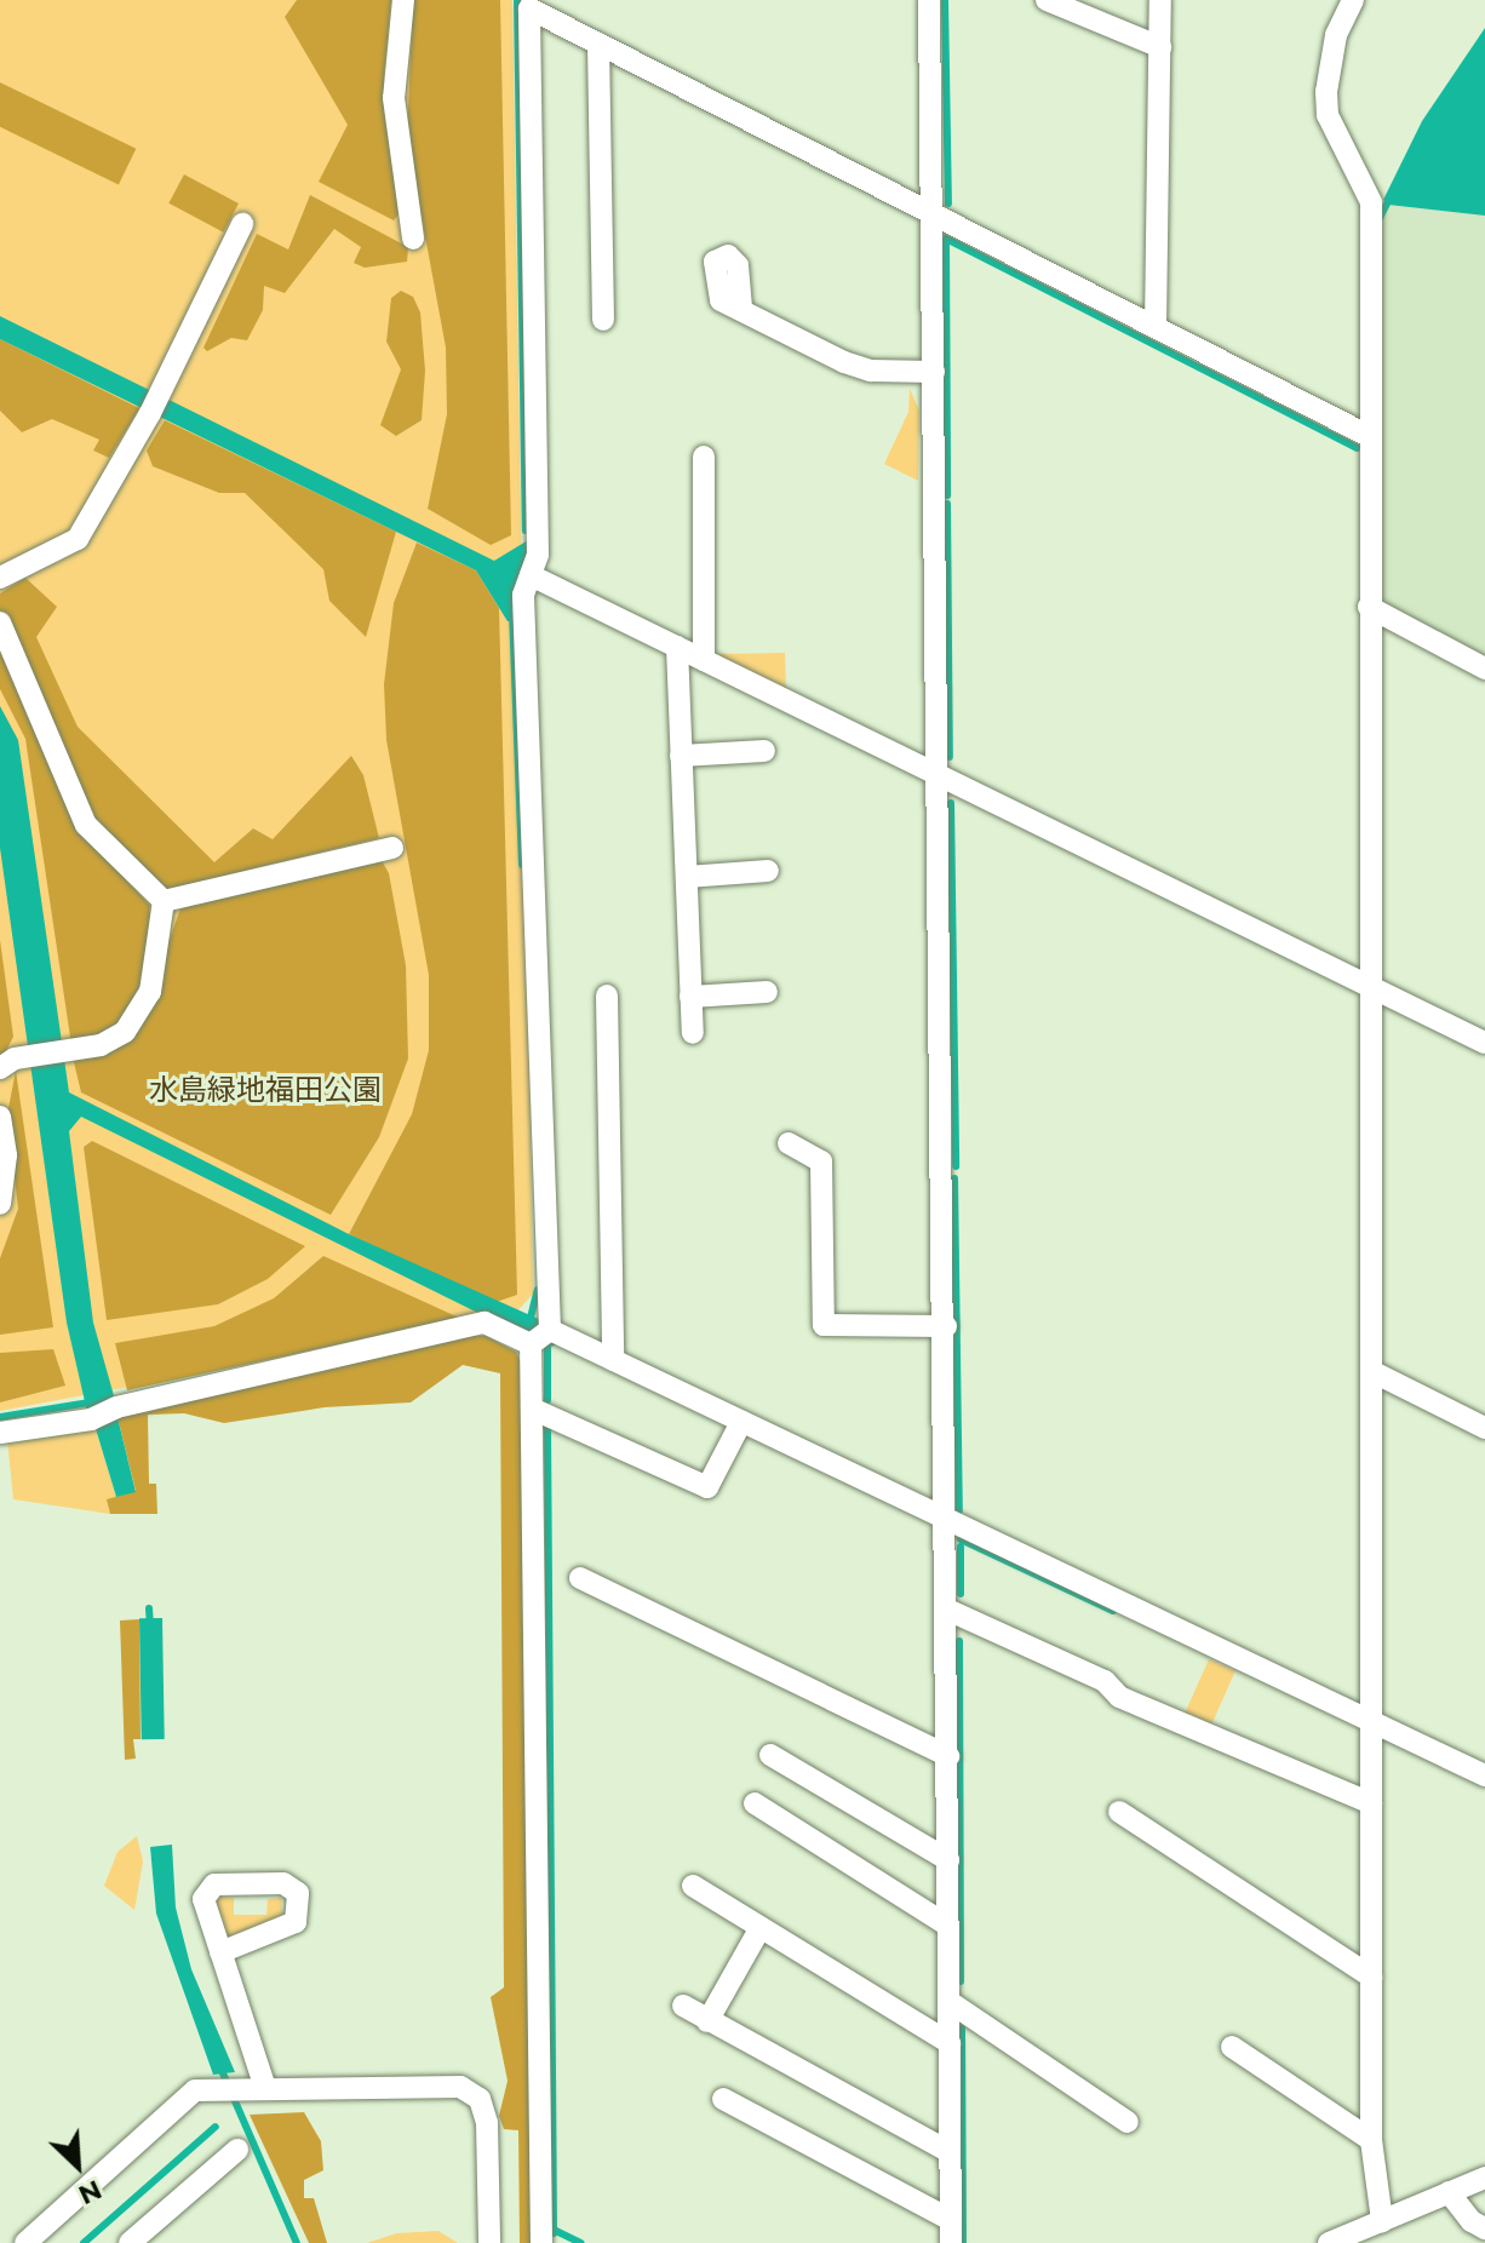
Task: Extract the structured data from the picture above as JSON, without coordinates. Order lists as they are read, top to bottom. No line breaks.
{"parks":["水島緑地福田公園"],"north":"bottom right"}
